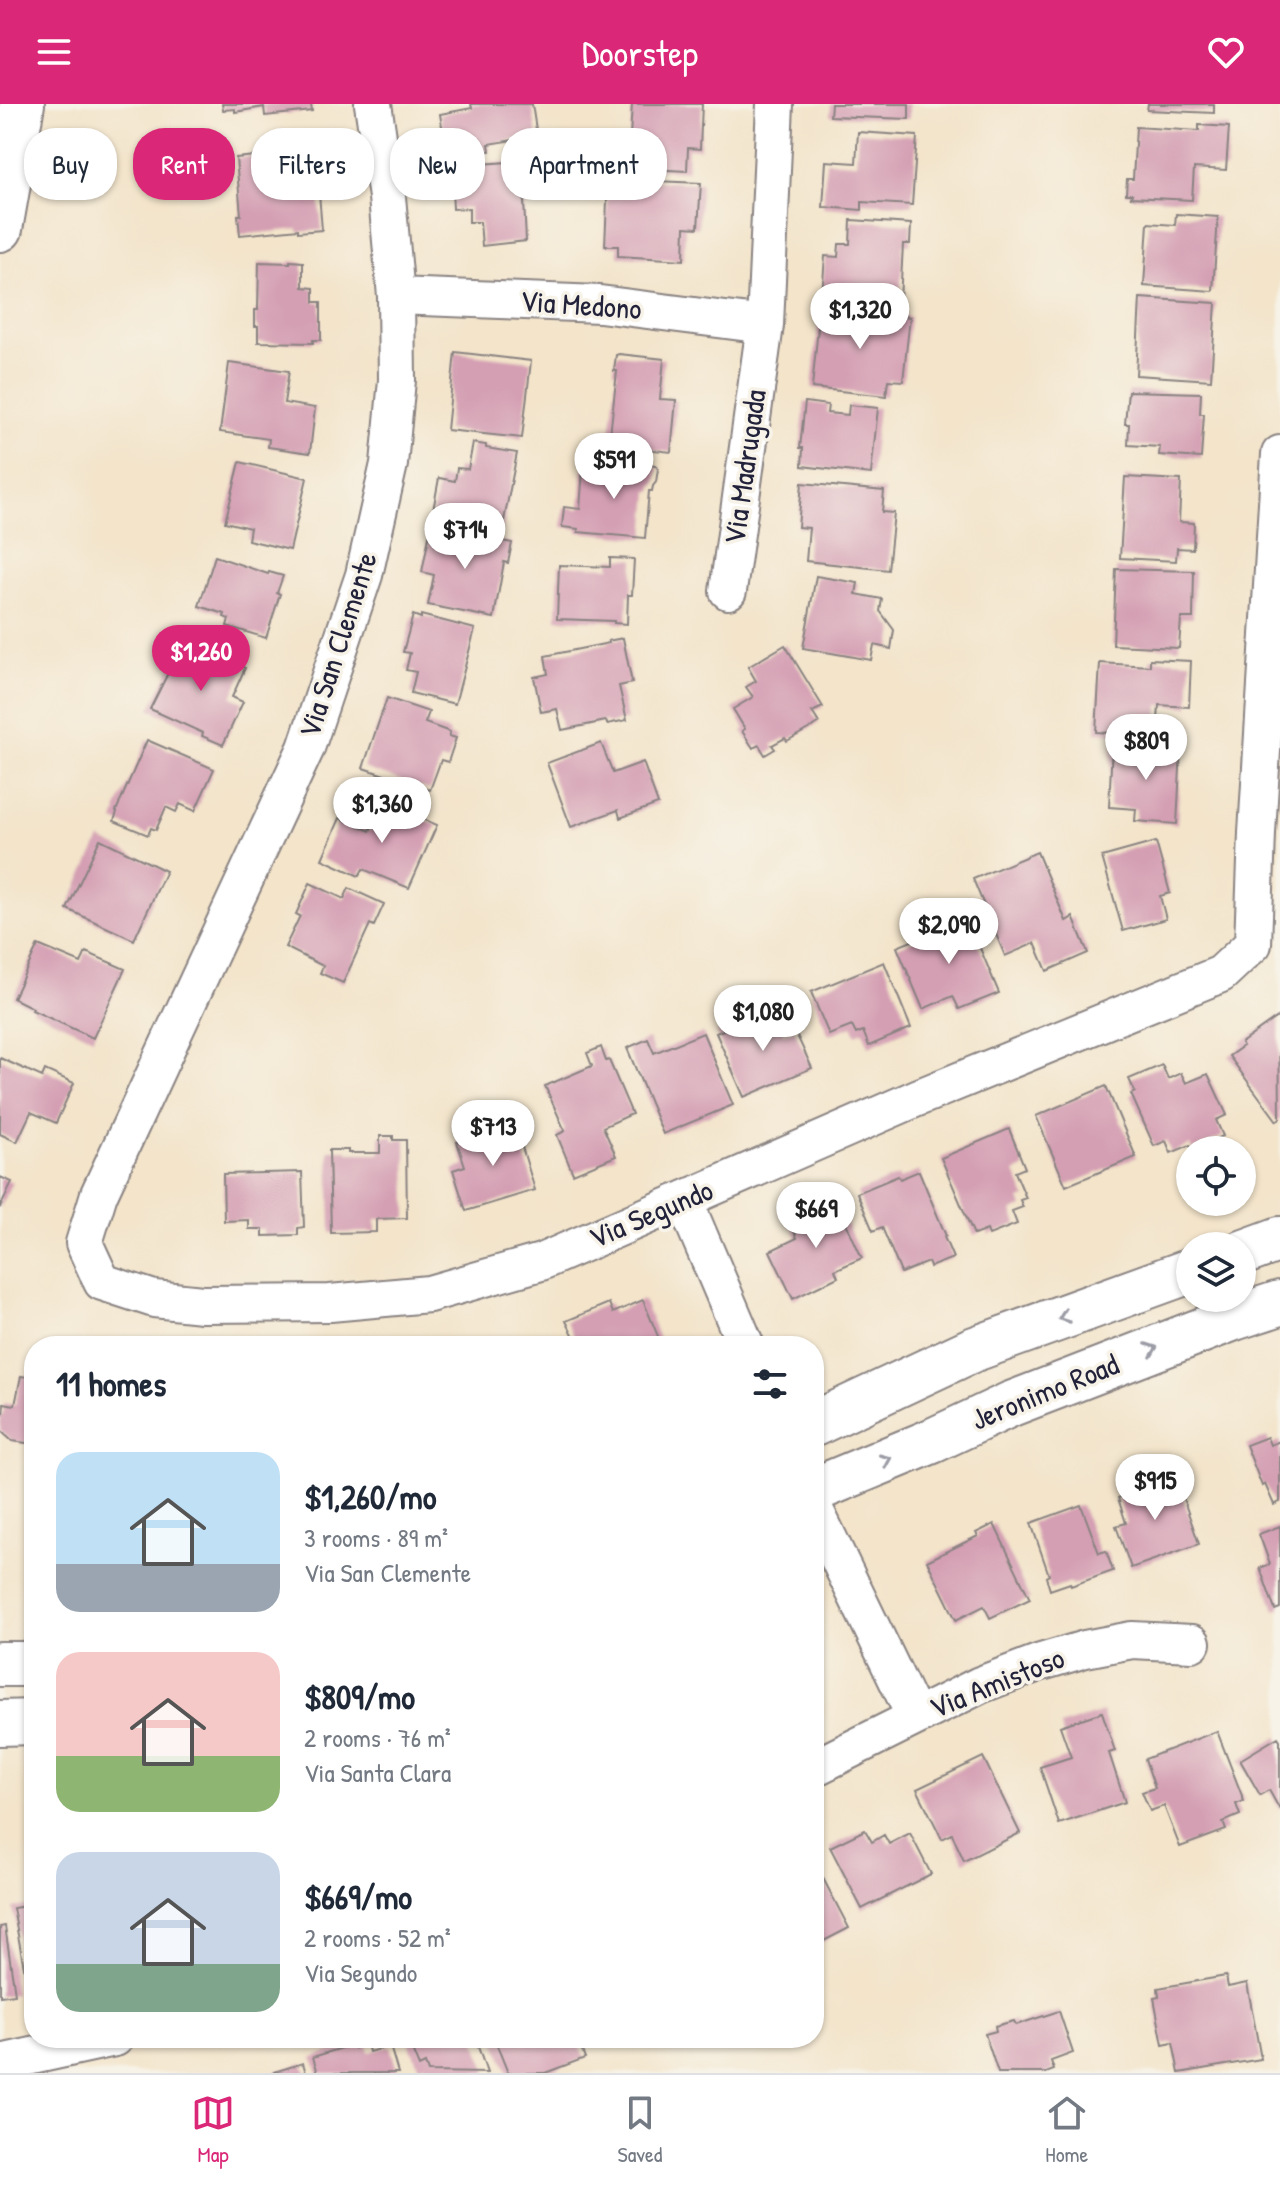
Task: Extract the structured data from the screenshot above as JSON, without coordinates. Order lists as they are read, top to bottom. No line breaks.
{"streets":{"main road":["Jeronimo Road"],"street":["Via Medono","Via Madrugada","Via San Clemente","Via Segundo","Via Amistoso"]},"crossings":[["Via Medono","Via Madrugada"],["Via Medono","Via San Clemente"],["Via San Clemente","Via Segundo"]],"page":{"header":"Doorstep","chip":["Buy","Rent","Filters","New","Apartment"],"price":["$1,320","$591","$714","$1,260","$809","$1,360","$2,090","$1,080","$713","$669","$915"],"heading":"11 homes","list":[{"name":"$1,260/mo","note":"3 rooms · 89 m² · Via San Clemente"},{"name":"$809/mo","note":"2 rooms · 76 m² · Via Santa Clara"},{"name":"$669/mo","note":"2 rooms · 52 m² · Via Segundo"}],"tabs":["Map","Saved","Home"]}}
